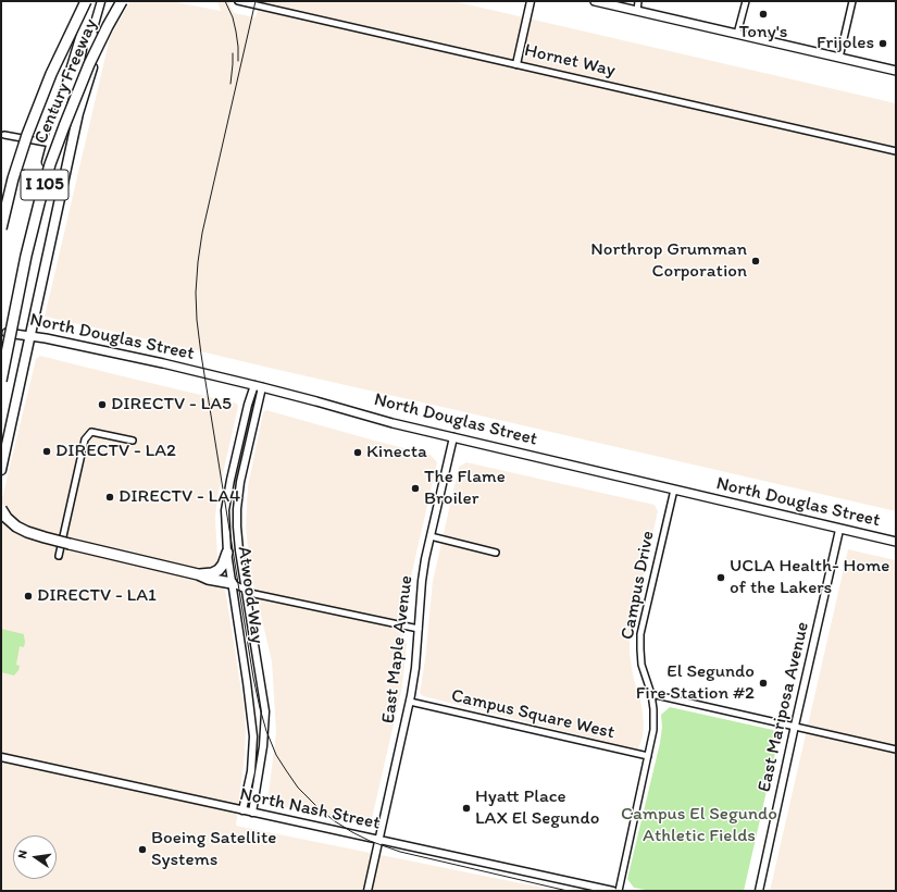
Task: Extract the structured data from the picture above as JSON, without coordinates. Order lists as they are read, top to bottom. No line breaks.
{"streets":{"highway":["Century Freeway","I 105"],"main road":["North Douglas Street"],"street":["Hornet Way","Campus Drive","Atwood Way","East Maple Avenue","East Mariposa Avenue","Campus Square West","North Nash Street"]},"crossings":[["North Douglas Street","Campus Drive"],["North Douglas Street","Atwood Way"],["North Douglas Street","East Maple Avenue"],["North Douglas Street","East Mariposa Avenue"],["Campus Drive","Campus Square West"],["Atwood Way","North Nash Street"],["East Maple Avenue","Campus Square West"],["East Maple Avenue","North Nash Street"]],"parks":["Campus El Segundo Athletic Fields"],"places":["Tony's","Frijoles","Northrop Grumman Corporation","DIRECTV - LA5","DIRECTV - LA2","Kinecta","The Flame Broiler","DIRECTV - LA4","UCLA Health- Home of the Lakers","DIRECTV - LA1","El Segundo Fire Station #2","Hyatt Place LAX El Segundo","Boeing Satellite Systems"],"north":"left"}
